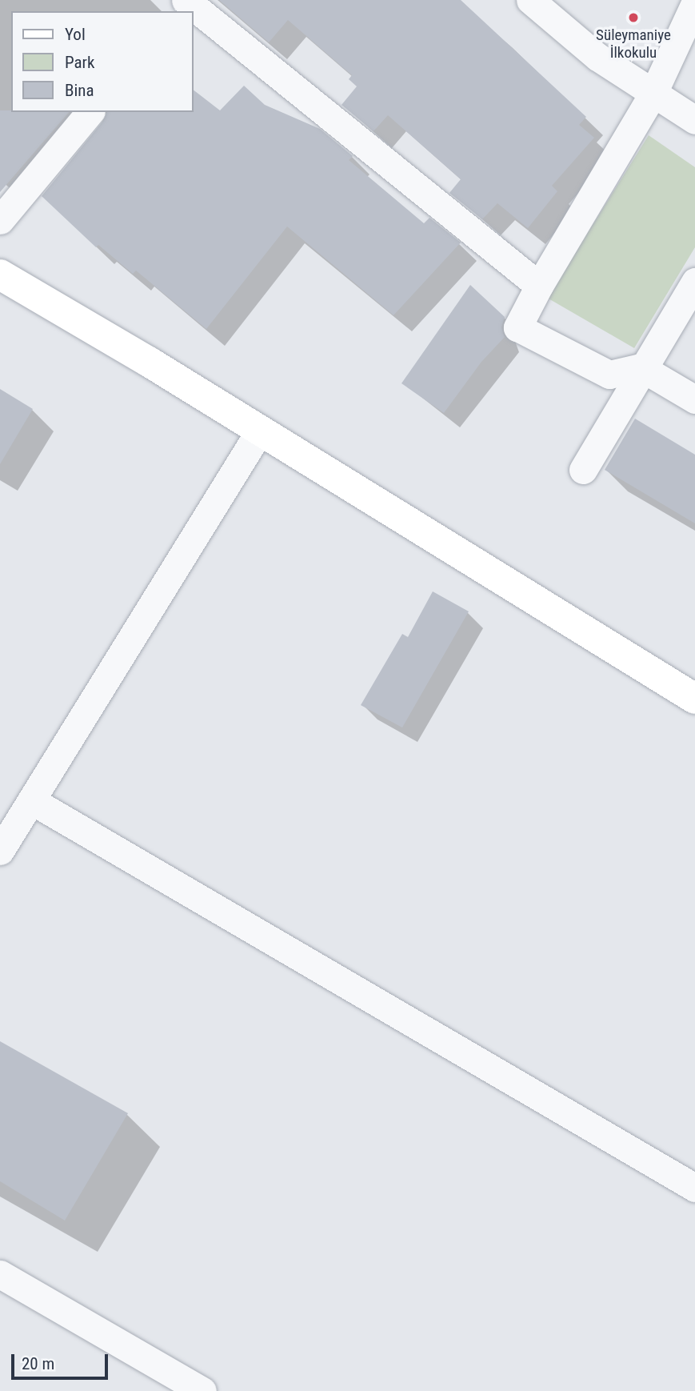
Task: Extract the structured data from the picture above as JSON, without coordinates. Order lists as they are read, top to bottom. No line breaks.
{"places":["Süleymaniye İlkokulu"],"legend":["Yol","Park","Bina"],"scale_bar":"20 m"}
